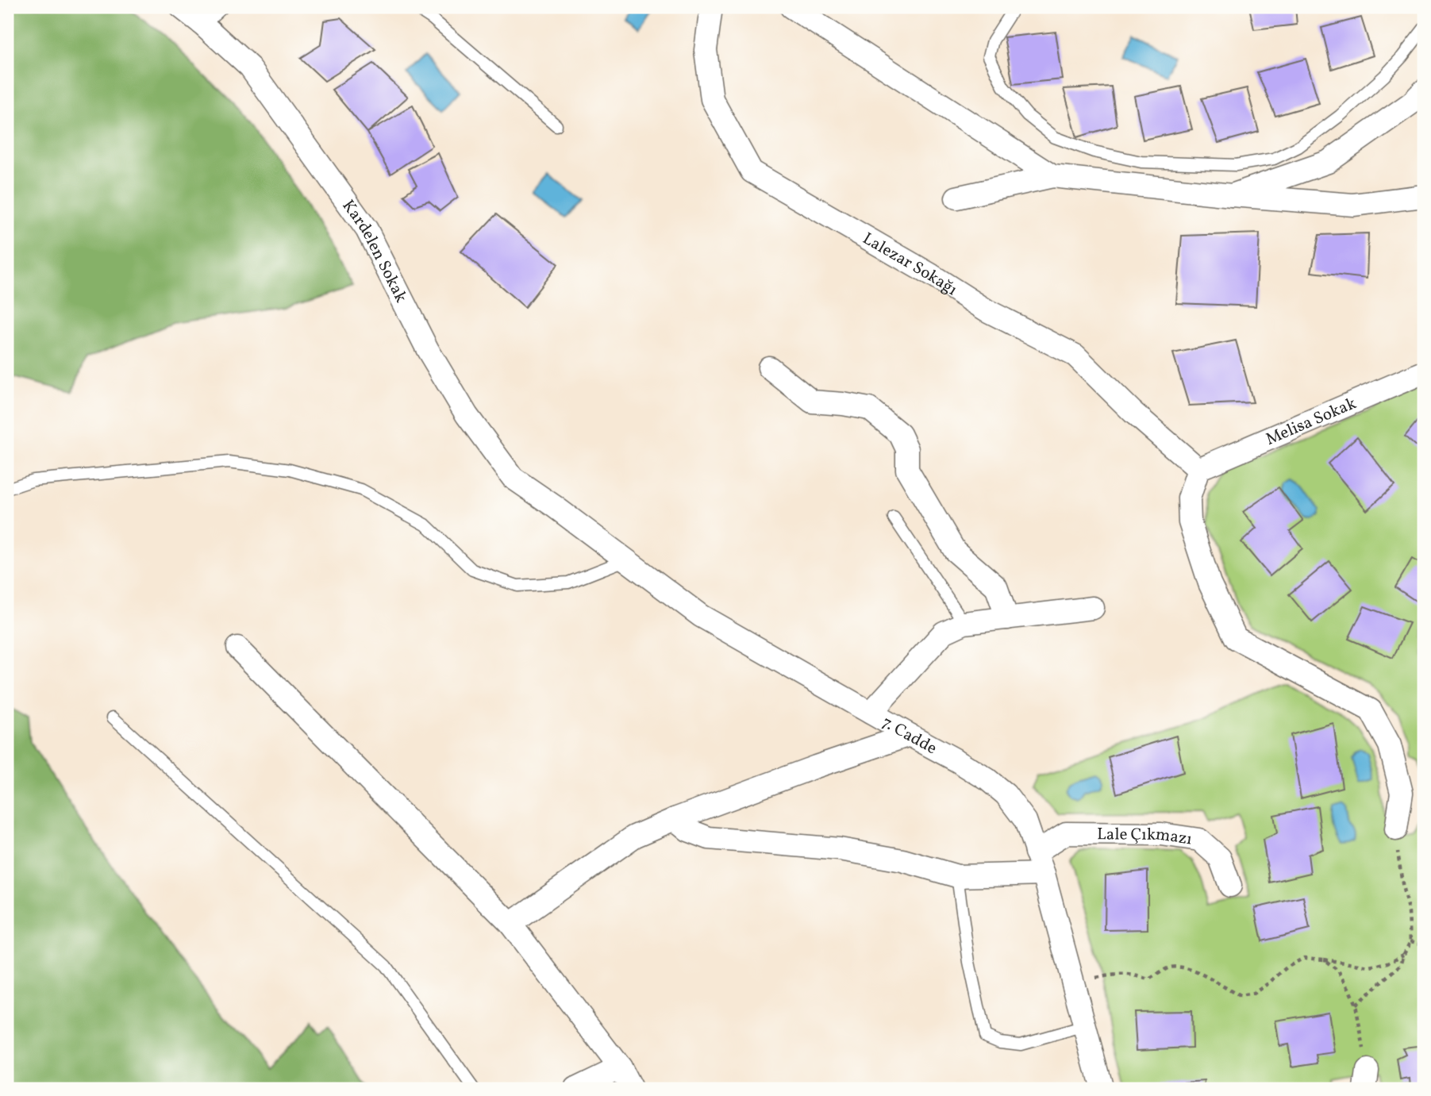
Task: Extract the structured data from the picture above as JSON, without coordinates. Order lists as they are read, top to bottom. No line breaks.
{"streets":{"street":["Kardelen Sokak","Lalezar Sokağı","Melisa Sokak","7. Cadde","Lale Çıkmazı"]},"crossings":[["Kardelen Sokak","7. Cadde"],["Lalezar Sokağı","Melisa Sokak"],["7. Cadde","Lale Çıkmazı"]]}
